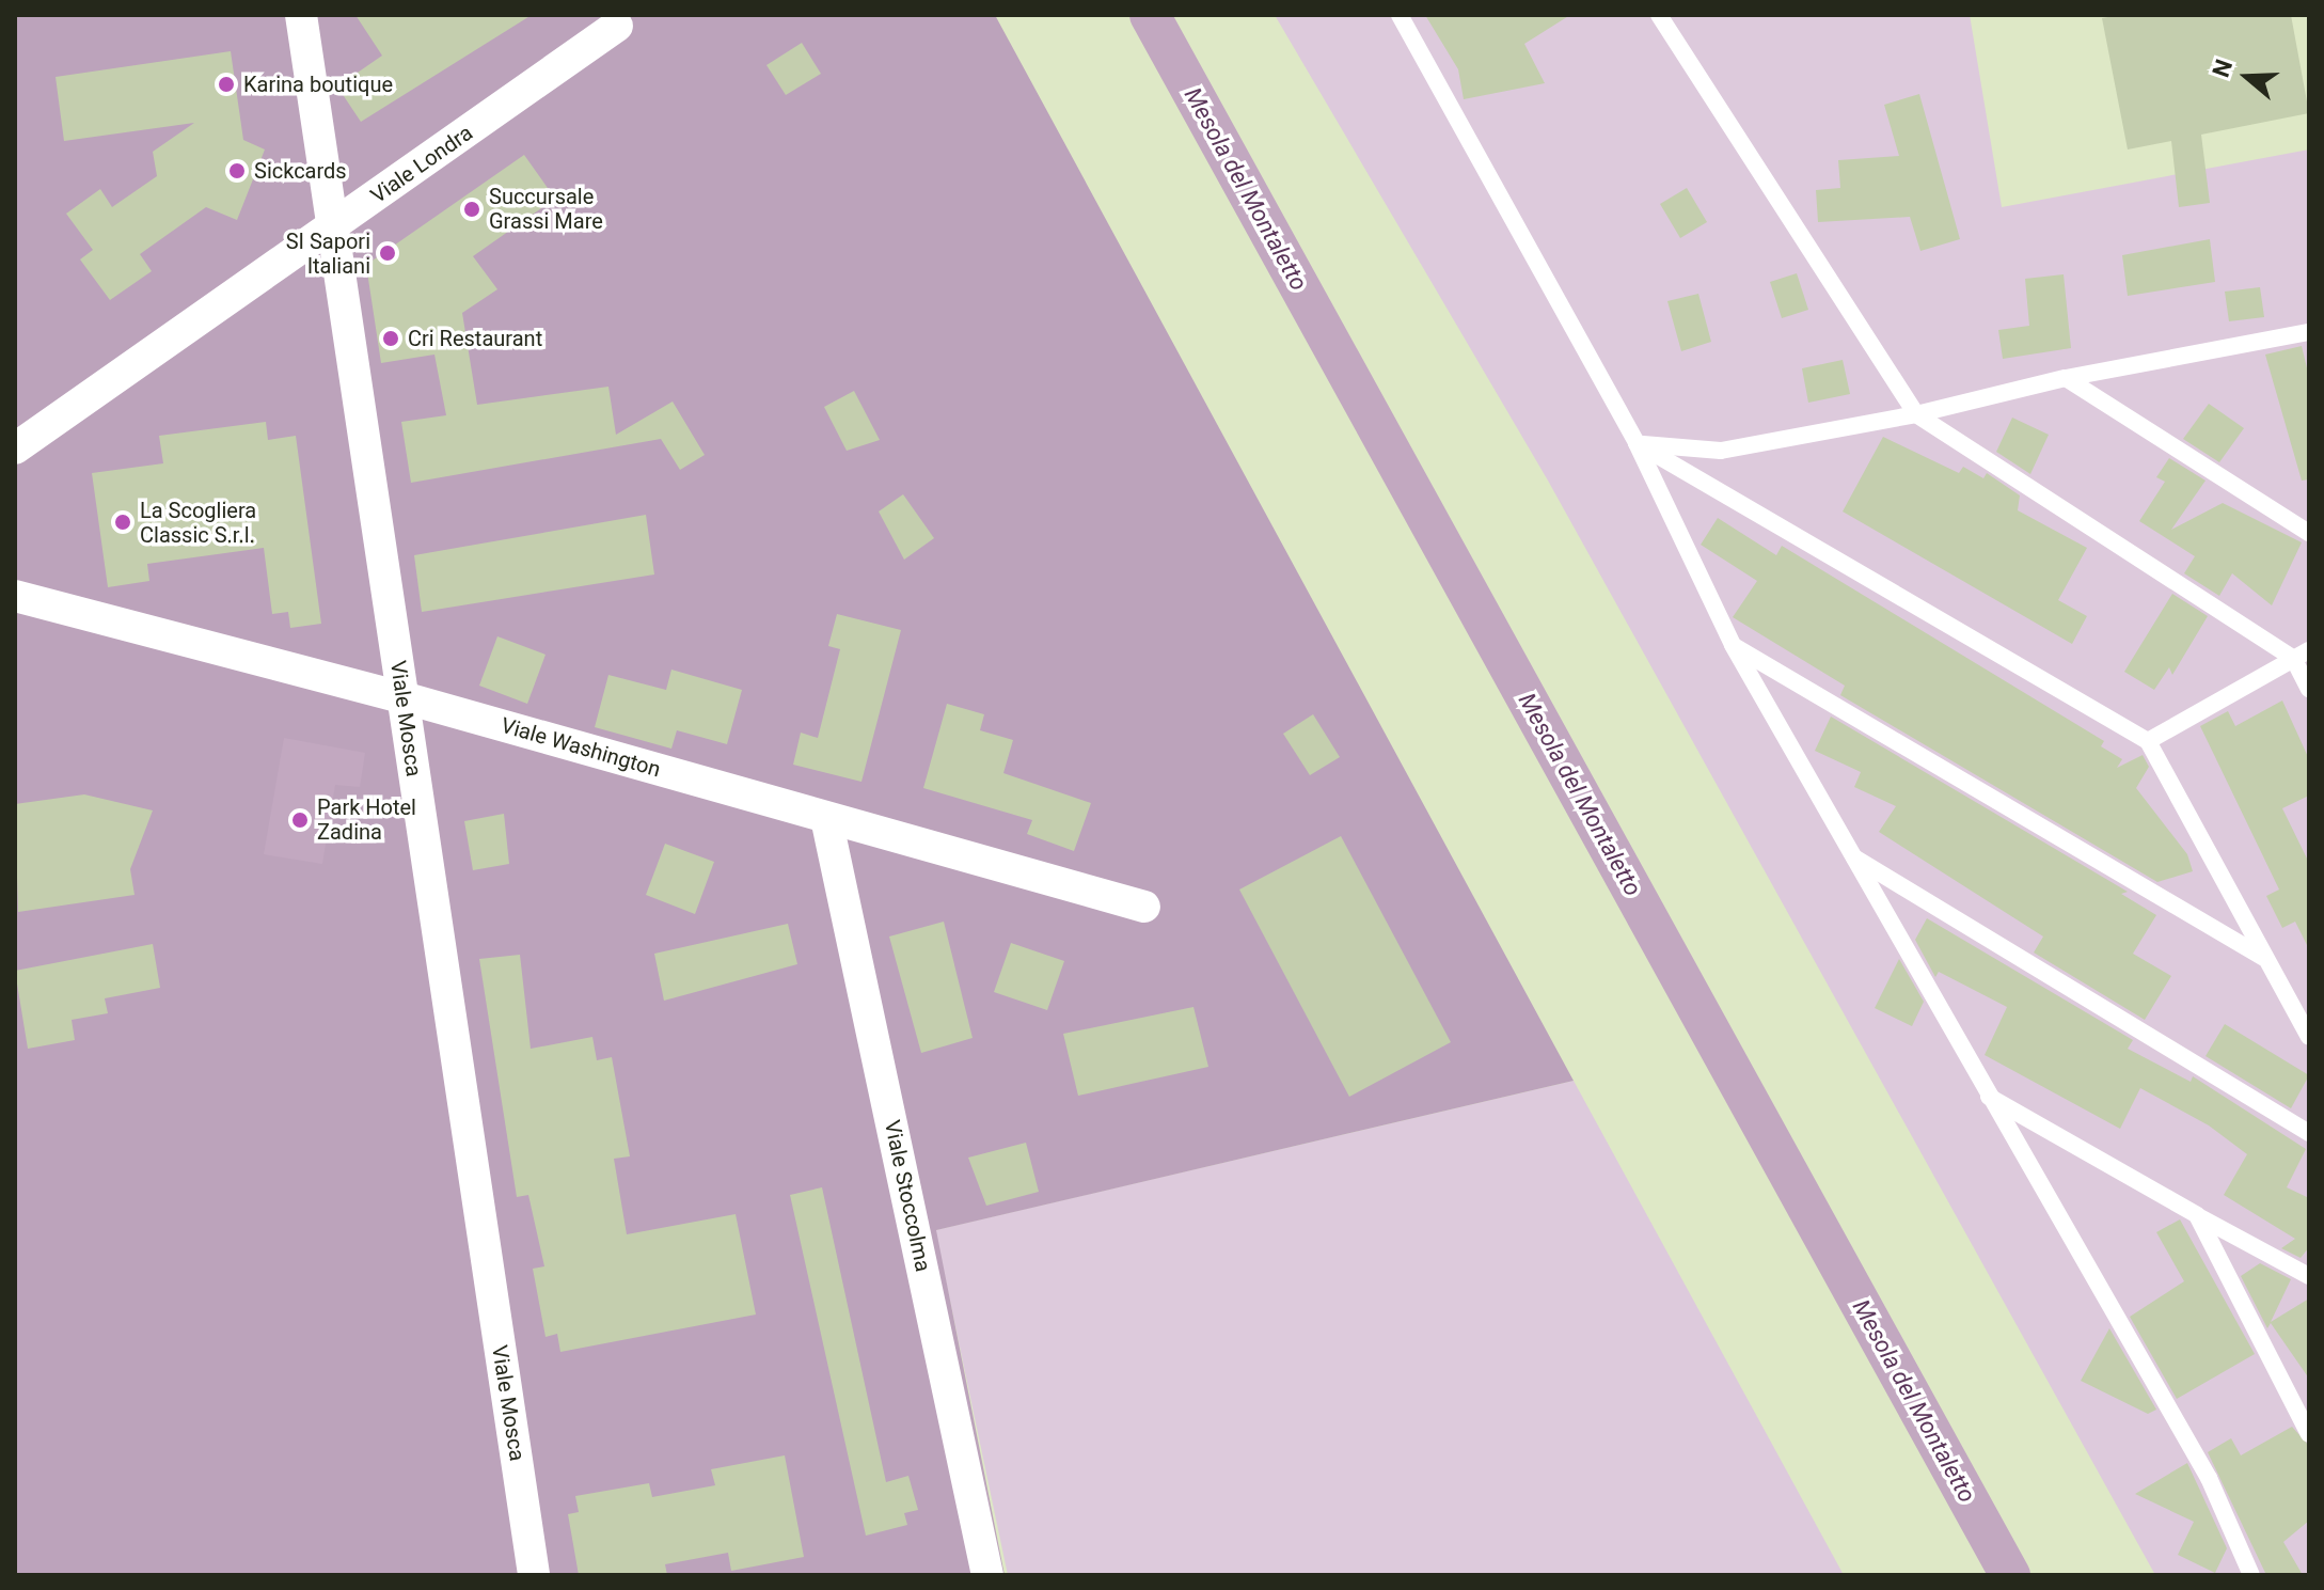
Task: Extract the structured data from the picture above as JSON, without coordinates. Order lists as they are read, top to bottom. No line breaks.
{"streets":{"street":["Viale Londra","Viale Mosca","Viale Washington","Viale Stoccolma"]},"crossings":[["Viale Londra","Viale Mosca"],["Viale Mosca","Viale Washington"],["Viale Washington","Viale Stoccolma"]],"water":["Mesola del Montaletto"],"places":["Karina boutique","Sickcards","Succursale Grassi Mare","SI Sapori Italiani","Cri Restaurant","La Scogliera Classic S.r.l.","Park Hotel Zadina"],"north":"left"}
